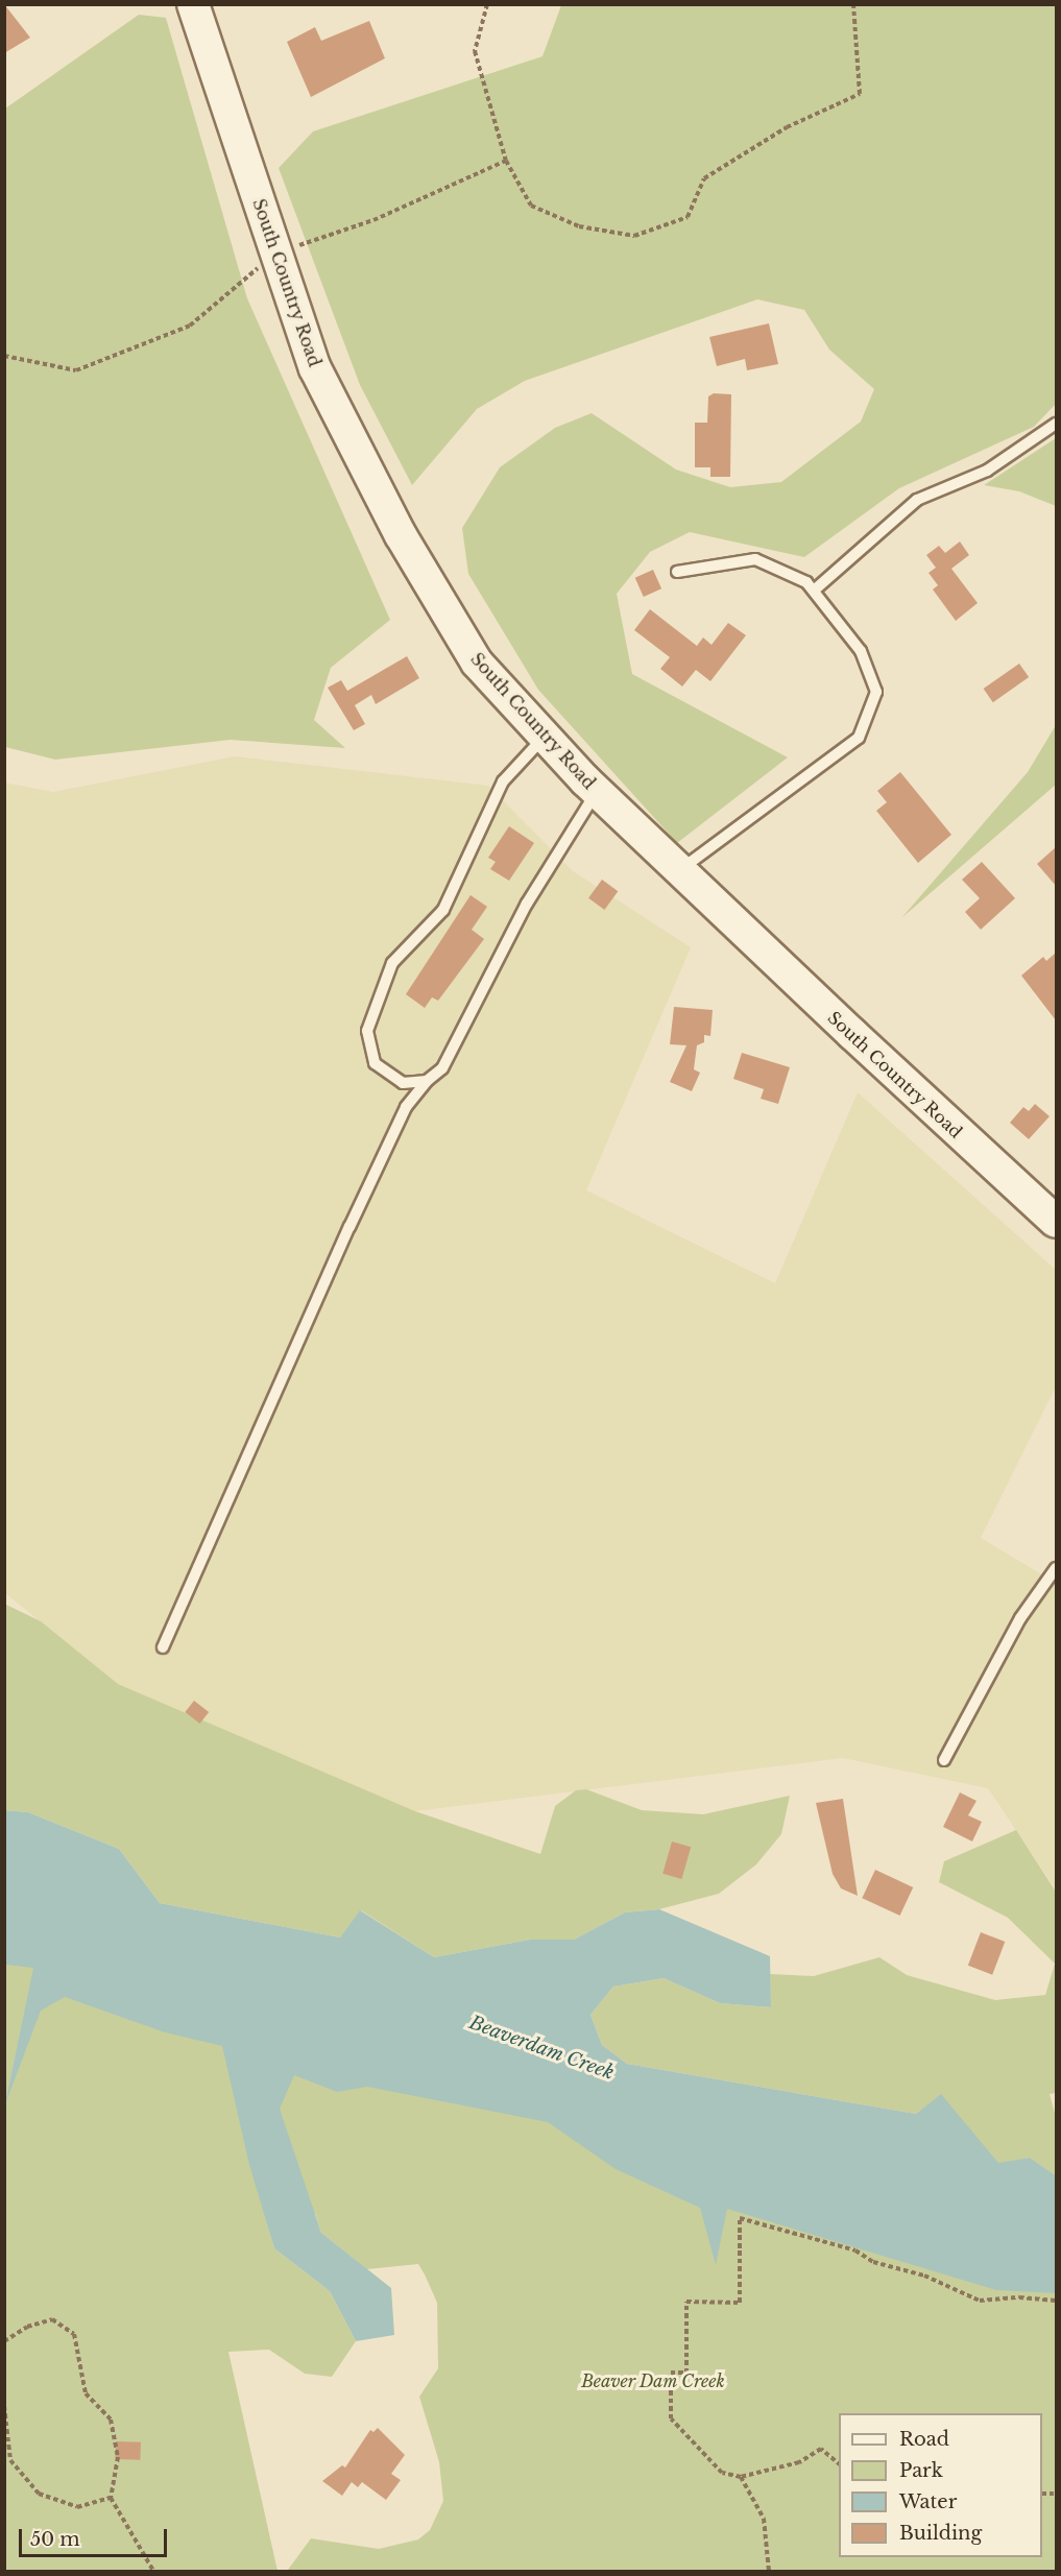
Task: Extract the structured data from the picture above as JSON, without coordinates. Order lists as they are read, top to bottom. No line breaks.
{"streets":{"main road":["South Country Road"]},"water":["Beaverdam Creek"],"parks":["Beaver Dam Creek"],"legend":["Road","Park","Water","Building"],"scale_bar":"50 m"}
